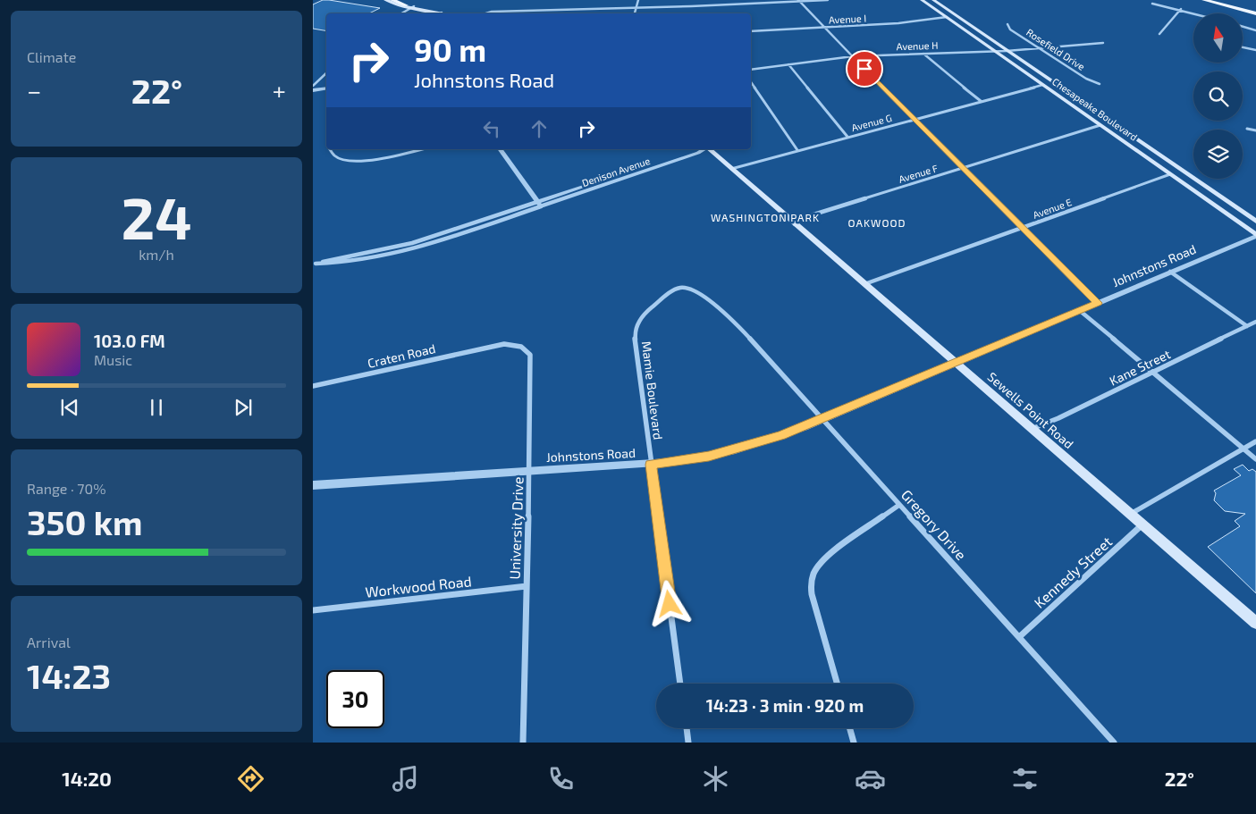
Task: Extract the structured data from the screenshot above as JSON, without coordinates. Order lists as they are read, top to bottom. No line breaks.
{"streets":{"main road":["Chesapeake Boulevard","Sewells Point Road"],"street":["Avenue I","Avenue H","Rosefield Drive","Avenue G","Denison Avenue","Avenue F","Avenue E","Johnstons Road","Craten Road","Kane Street","Mamie Boulevard","Gregory Drive","University Drive","Kennedy Street","Workwood Road"]},"crossings":[["Avenue I","Chesapeake Boulevard"],["Avenue H","Rosefield Drive"],["Avenue H","Chesapeake Boulevard"],["Chesapeake Boulevard","Avenue G"],["Chesapeake Boulevard","Avenue F"],["Chesapeake Boulevard","Avenue E"],["Chesapeake Boulevard","Johnstons Road"],["Avenue G","Sewells Point Road"],["Avenue F","Sewells Point Road"],["Avenue E","Sewells Point Road"],["Johnstons Road","Mamie Boulevard"],["Johnstons Road","Sewells Point Road"],["Johnstons Road","Gregory Drive"],["Johnstons Road","University Drive"],["Craten Road","University Drive"],["Kane Street","Sewells Point Road"],["Mamie Boulevard","Gregory Drive"],["Sewells Point Road","Kennedy Street"],["Gregory Drive","Kennedy Street"],["University Drive","Workwood Road"]],"districts":["WASHINGTON PARK","OAKWOOD"],"north":"top","page":{"tile":["Climate",["24","km/h"],["Range · 70%","350 km"],["Arrival","14:23"]],"turn":["90 m","Johnstons Road"],"heat":["−","22°","+"],"song":["103.0 FM","Music"],"limit":"30","trip":"14:23 · 3 min · 920 m","tabs":["14:20","22°"]}}
